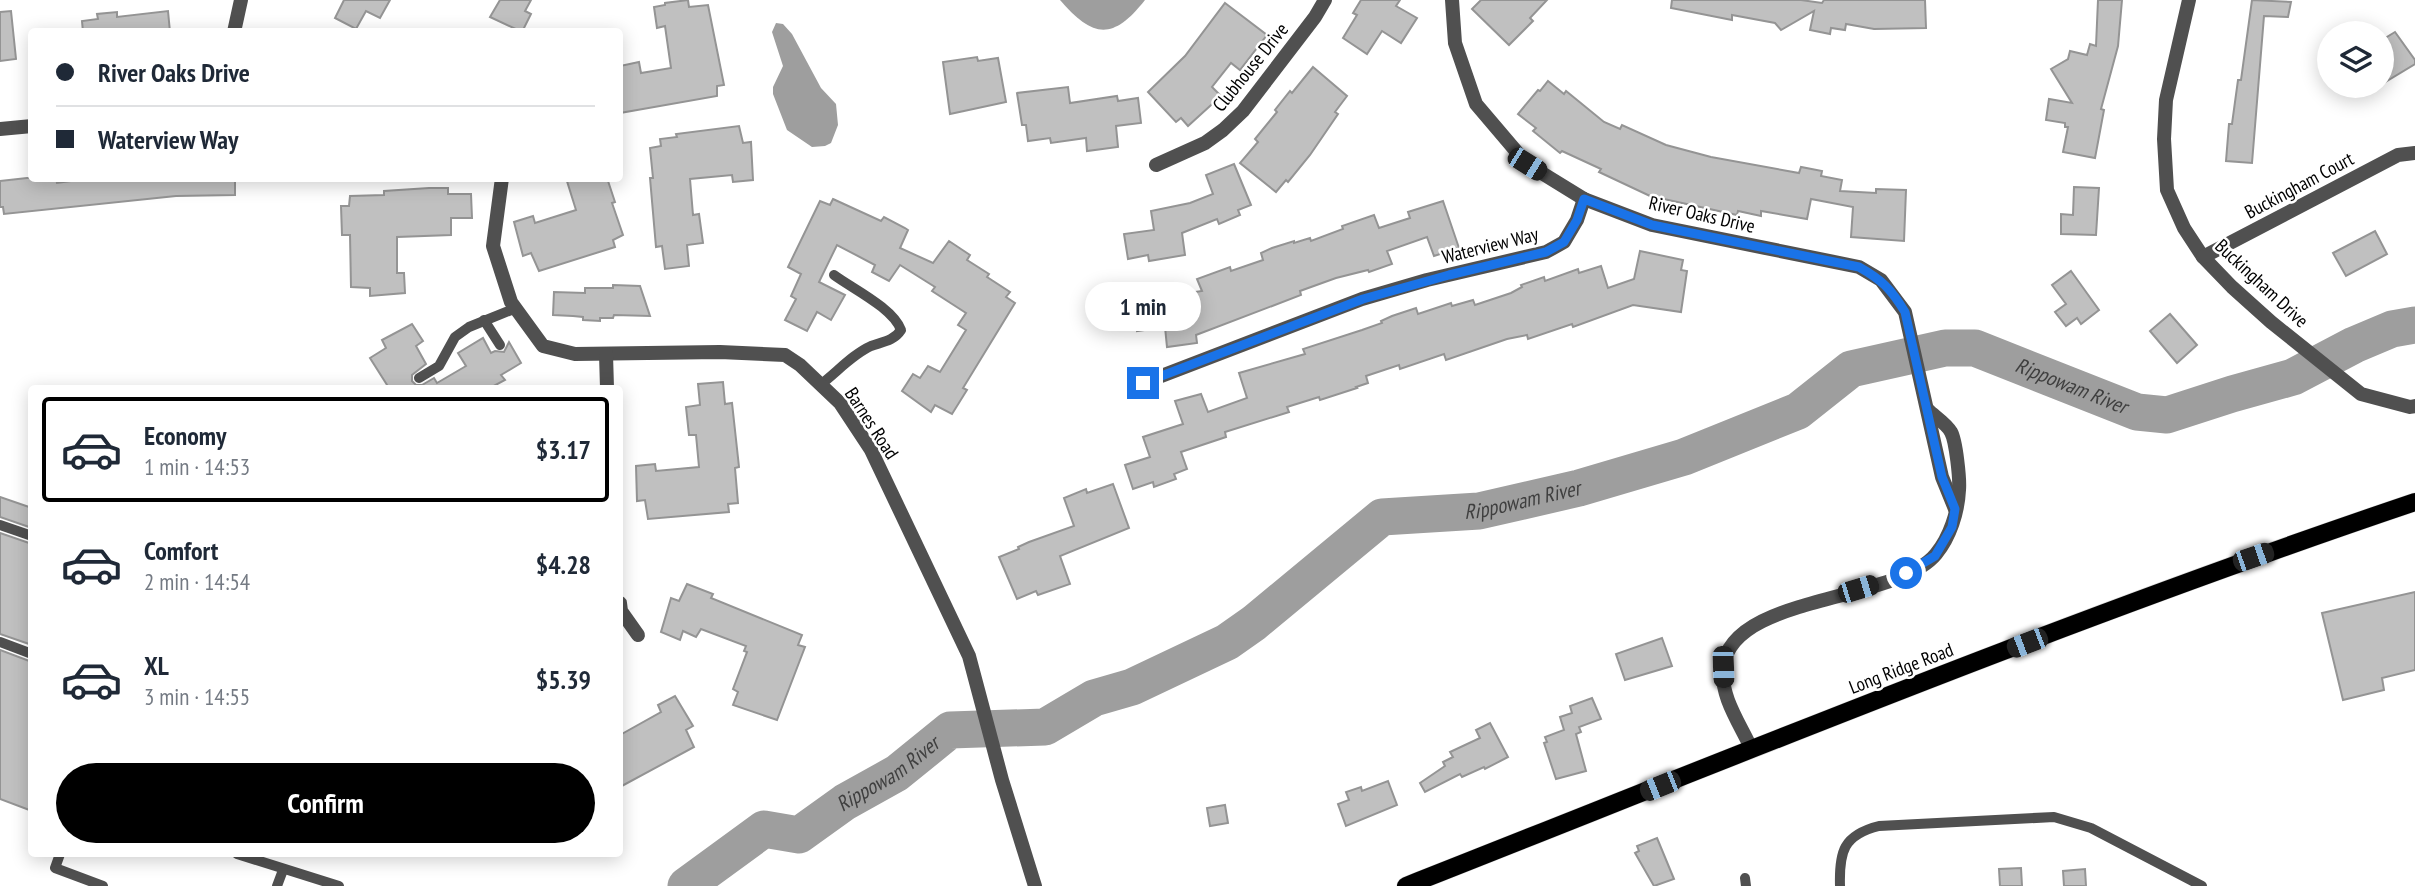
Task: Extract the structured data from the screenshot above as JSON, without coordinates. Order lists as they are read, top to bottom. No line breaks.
{"streets":{"main road":["Long Ridge Road"],"street":["Clubhouse Drive","Buckingham Court","River Oaks Drive","Waterview Way","Buckingham Drive","Barnes Road"]},"crossings":[["Buckingham Court","Buckingham Drive"],["River Oaks Drive","Waterview Way"],["River Oaks Drive","Long Ridge Road"]],"water":["Rippowam River"],"page":{"banner":["River Oaks Drive","Waterview Way"],"bubble":"1 min","list":[{"name":"Economy","note":"1 min · 14:53","value":"$3.17"},{"name":"Comfort","note":"2 min · 14:54","value":"$4.28"},{"name":"XL","note":"3 min · 14:55","value":"$5.39"}],"buttons":"Confirm"}}
